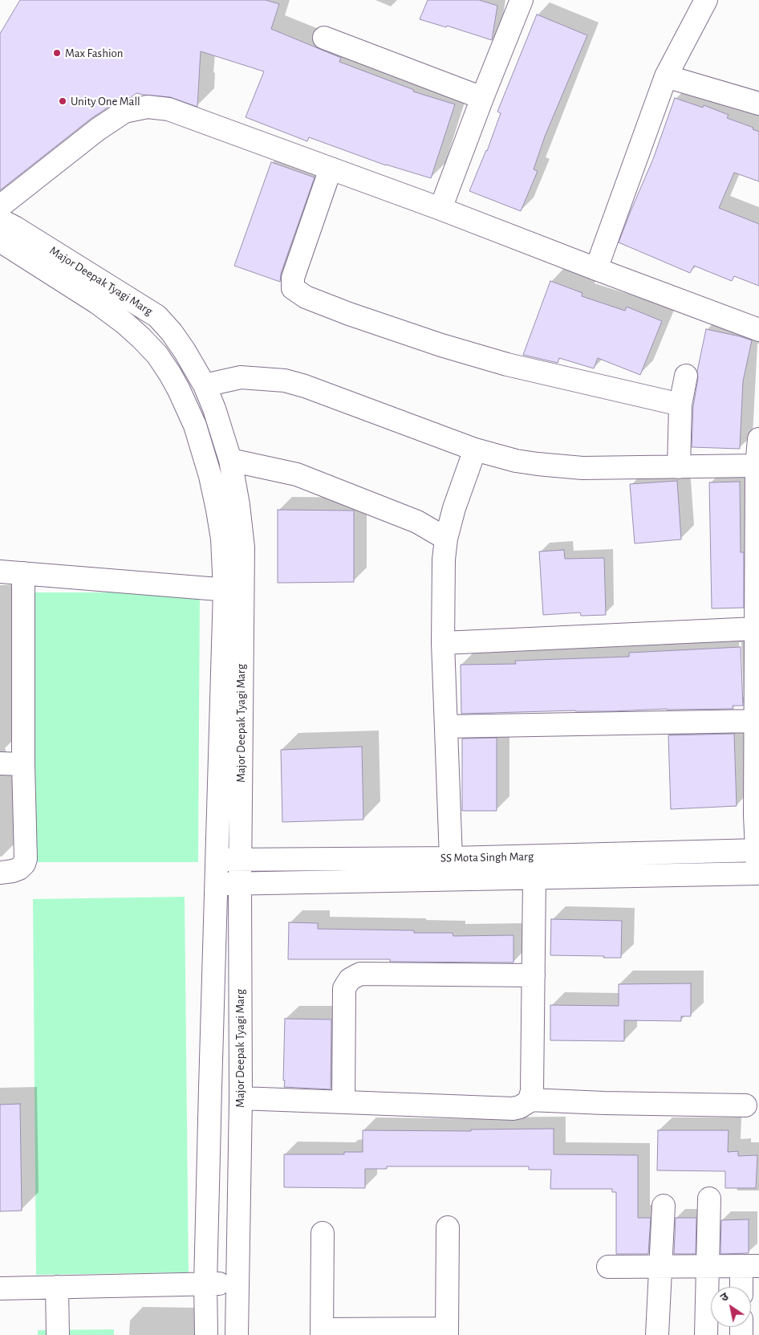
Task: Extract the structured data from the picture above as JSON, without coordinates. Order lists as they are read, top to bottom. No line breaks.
{"streets":{"street":["Major Deepak Tyagi Marg","SS Mota Singh Marg"]},"crossings":[["Major Deepak Tyagi Marg","SS Mota Singh Marg"]],"places":["Max Fashion","Unity One Mall"],"north":"top left"}
